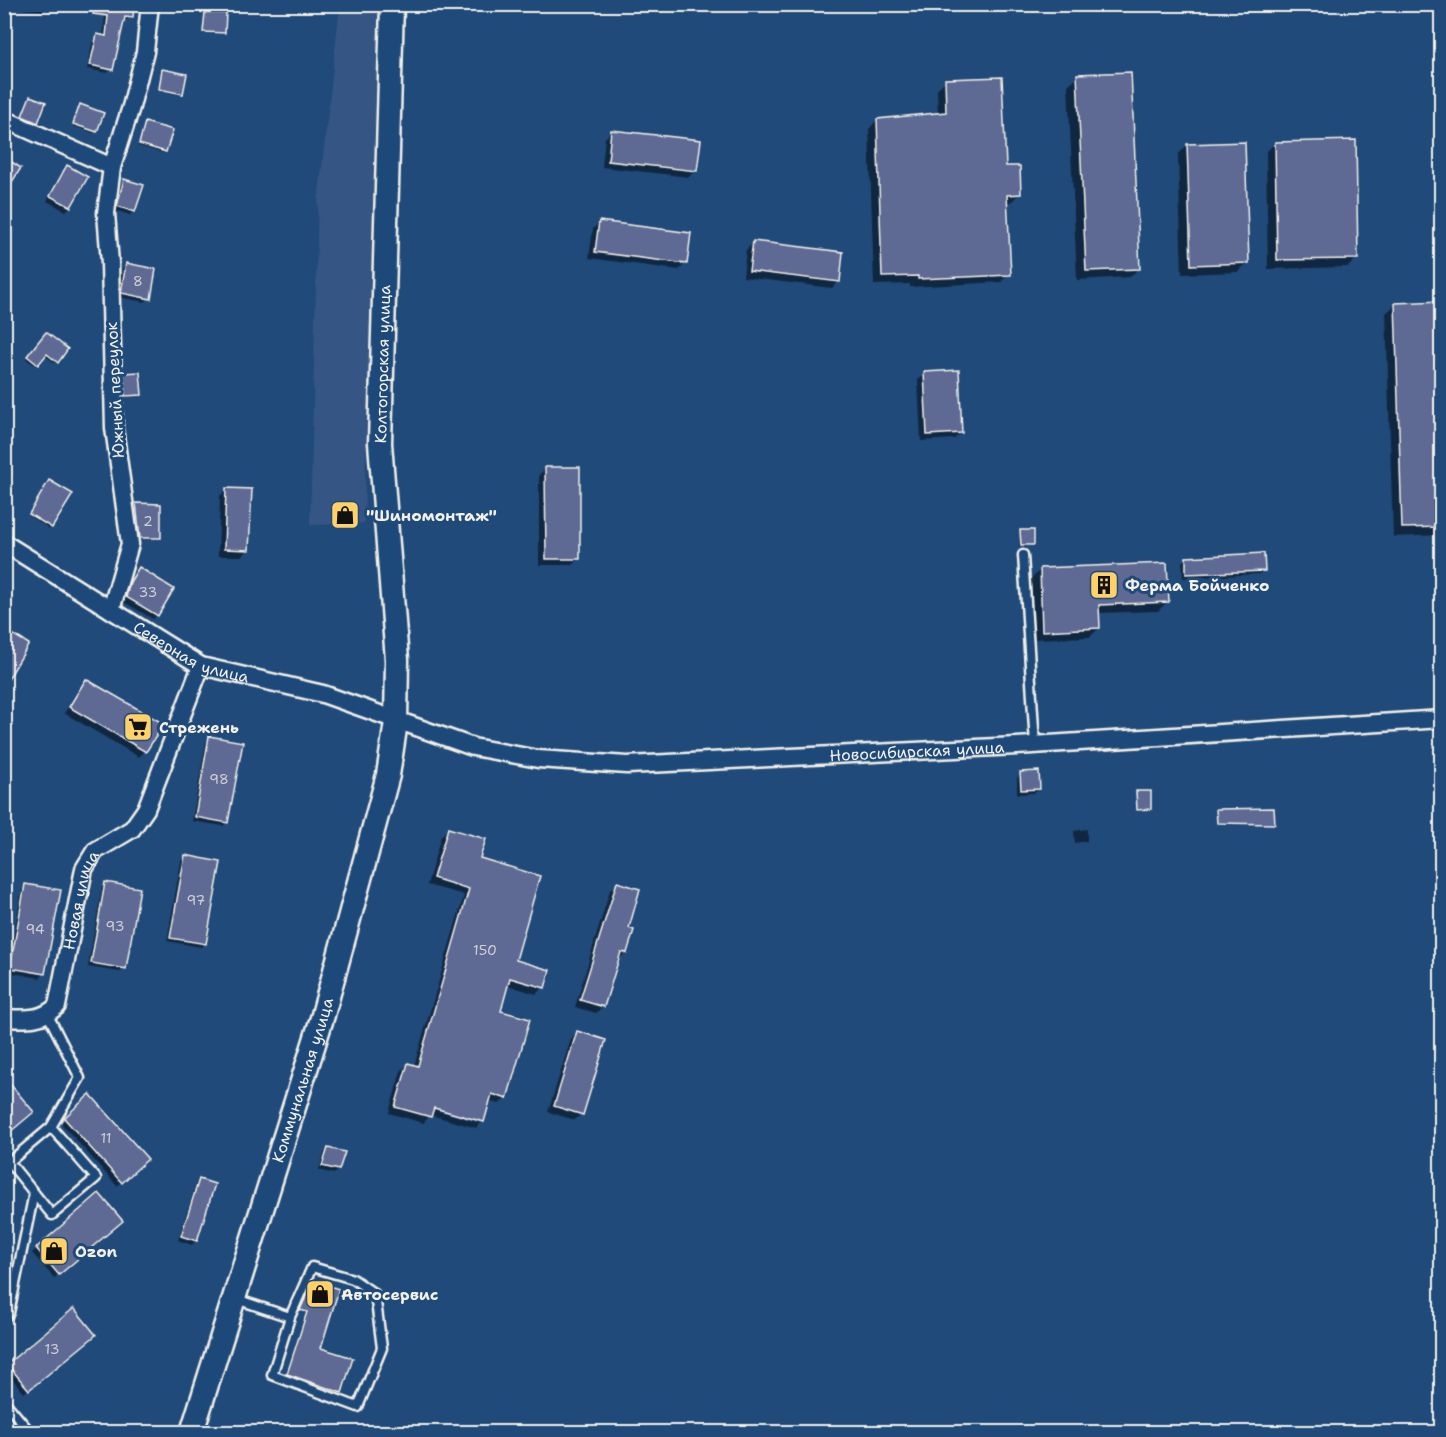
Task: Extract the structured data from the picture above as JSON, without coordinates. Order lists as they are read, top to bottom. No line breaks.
{"streets":{"main road":["Колтогорская улица","Коммунальная улица"],"street":["Южный переулок","Северная улица","Новосибирская улица","Новая улица"]},"crossings":[["Колтогорская улица","Северная улица"],["Колтогорская улица","Новосибирская улица"],["Колтогорская улица","Коммунальная улица"],["Южный переулок","Северная улица"],["Северная улица","Новосибирская улица"],["Северная улица","Новая улица"],["Северная улица","Коммунальная улица"],["Новосибирская улица","Коммунальная улица"]],"places":{"shop":["\"Шиномонтаж\"","Ozon","Автосервис"],"building":["Ферма Бойченко"],"supermarket":["Стрежень"]},"house_numbers":["8","2","33","98","97","93","94","150","11","13"]}
